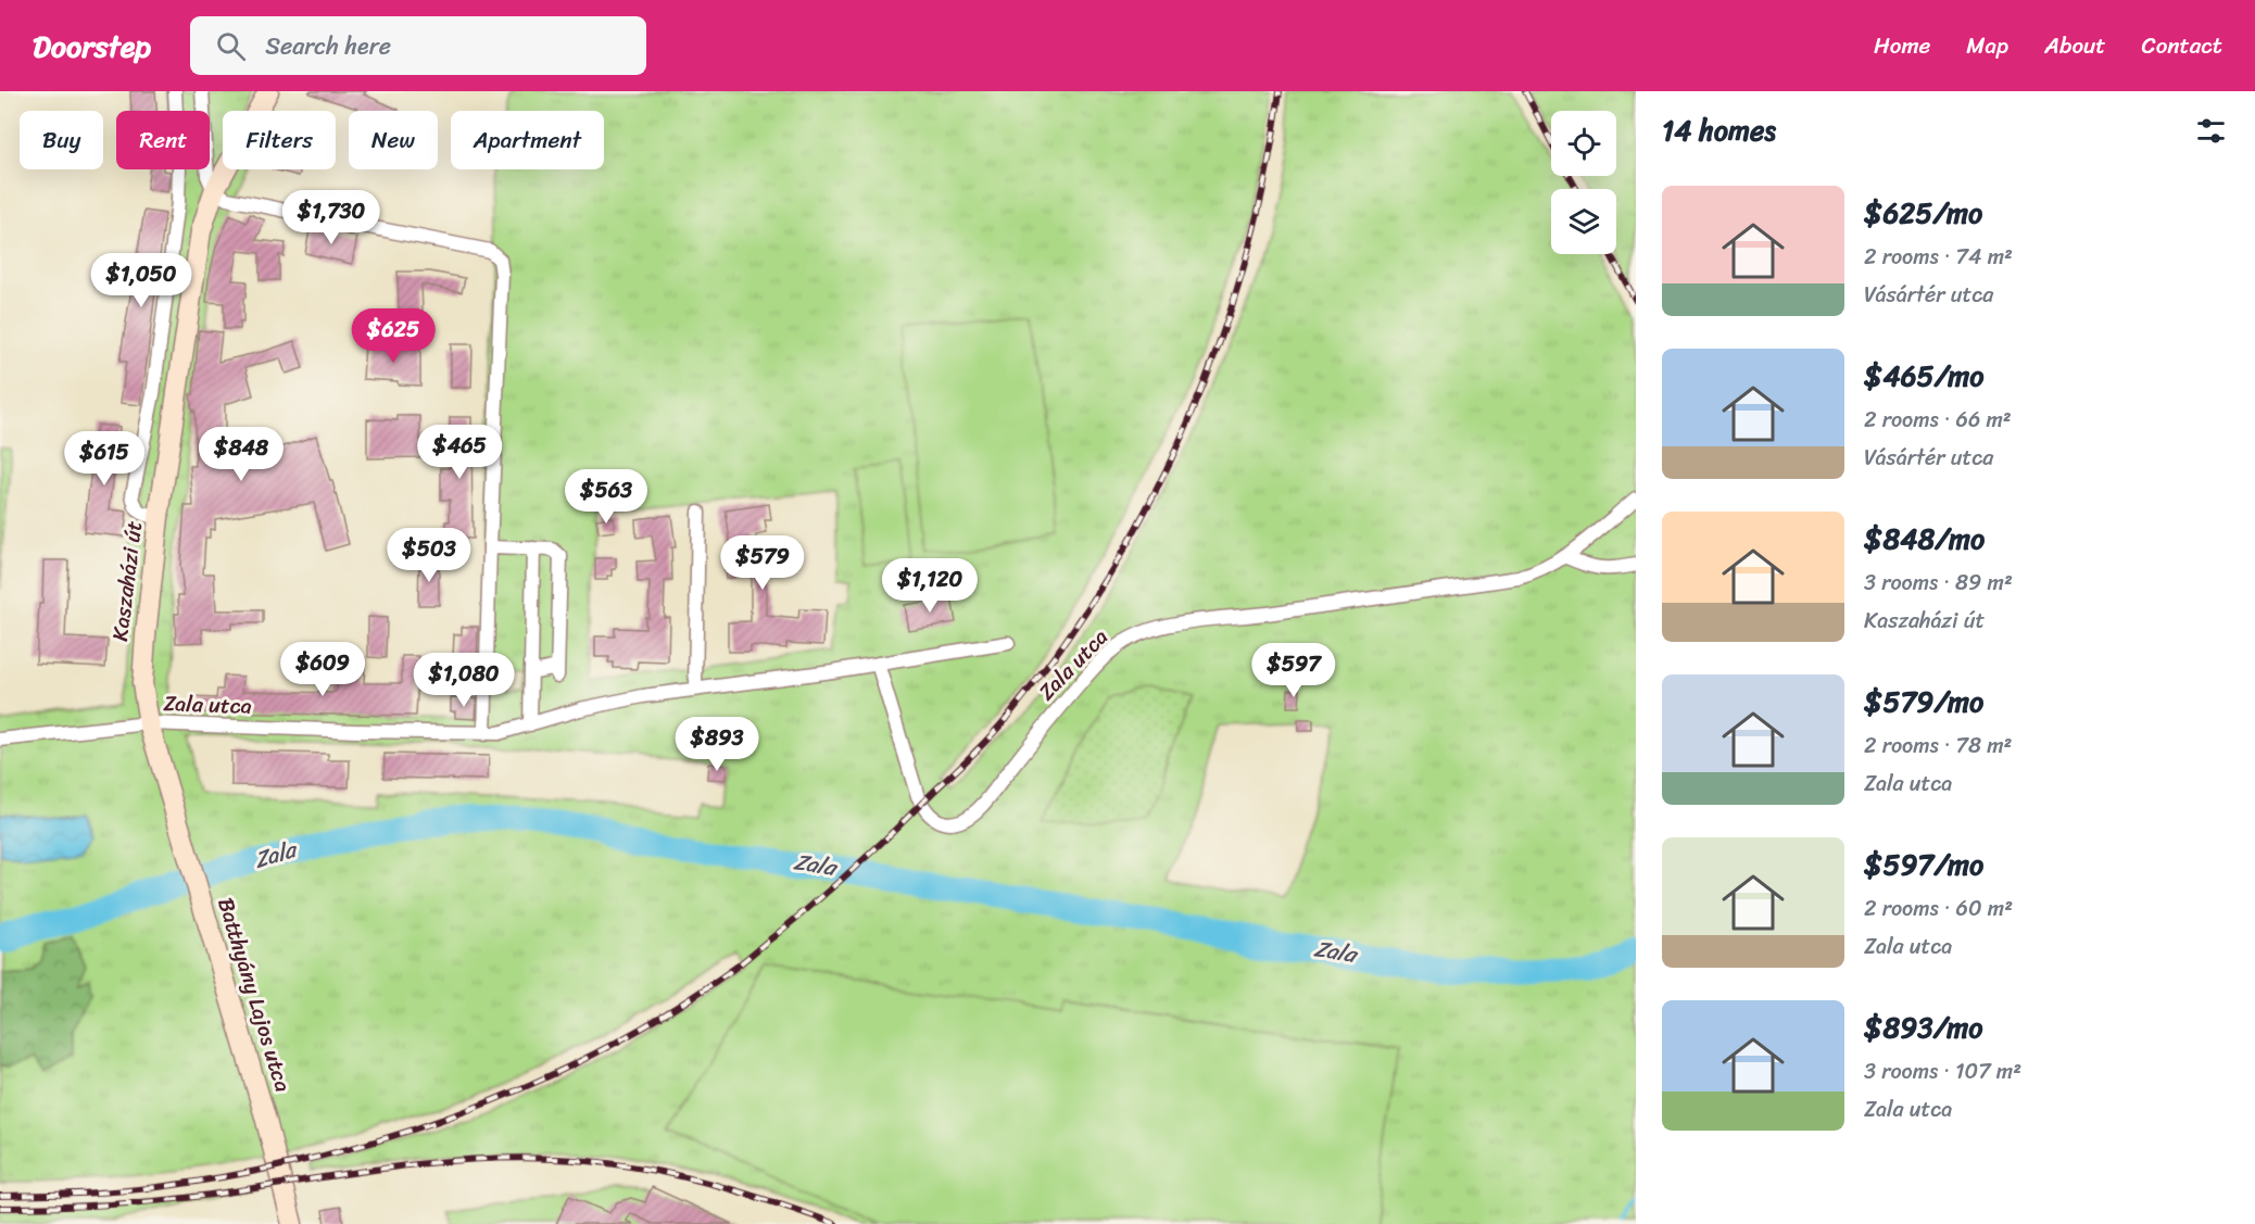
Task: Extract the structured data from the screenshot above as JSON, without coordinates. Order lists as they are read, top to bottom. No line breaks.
{"streets":{"street":["Kaszaházi út","Zala utca","Batthyány Lajos utca"]},"crossings":[["Kaszaházi út","Zala utca"],["Kaszaházi út","Batthyány Lajos utca"]],"water":["Zala"],"page":{"header":"Doorstep","search":"Search here","nav":["Home","Map","About","Contact"],"heading":"14 homes","chip":["Buy","Rent","Filters","New","Apartment"],"list":[{"name":"$625/mo","note":"2 rooms · 74 m² · Vásártér utca"},{"name":"$465/mo","note":"2 rooms · 66 m² · Vásártér utca"},{"name":"$848/mo","note":"3 rooms · 89 m² · Kaszaházi út"},{"name":"$579/mo","note":"2 rooms · 78 m² · Zala utca"},{"name":"$597/mo","note":"2 rooms · 60 m² · Zala utca"},{"name":"$893/mo","note":"3 rooms · 107 m² · Zala utca"}],"price":["$1,730","$1,050","$625","$465","$848","$615","$563","$503","$579","$1,120","$609","$597","$1,080","$893"]}}
